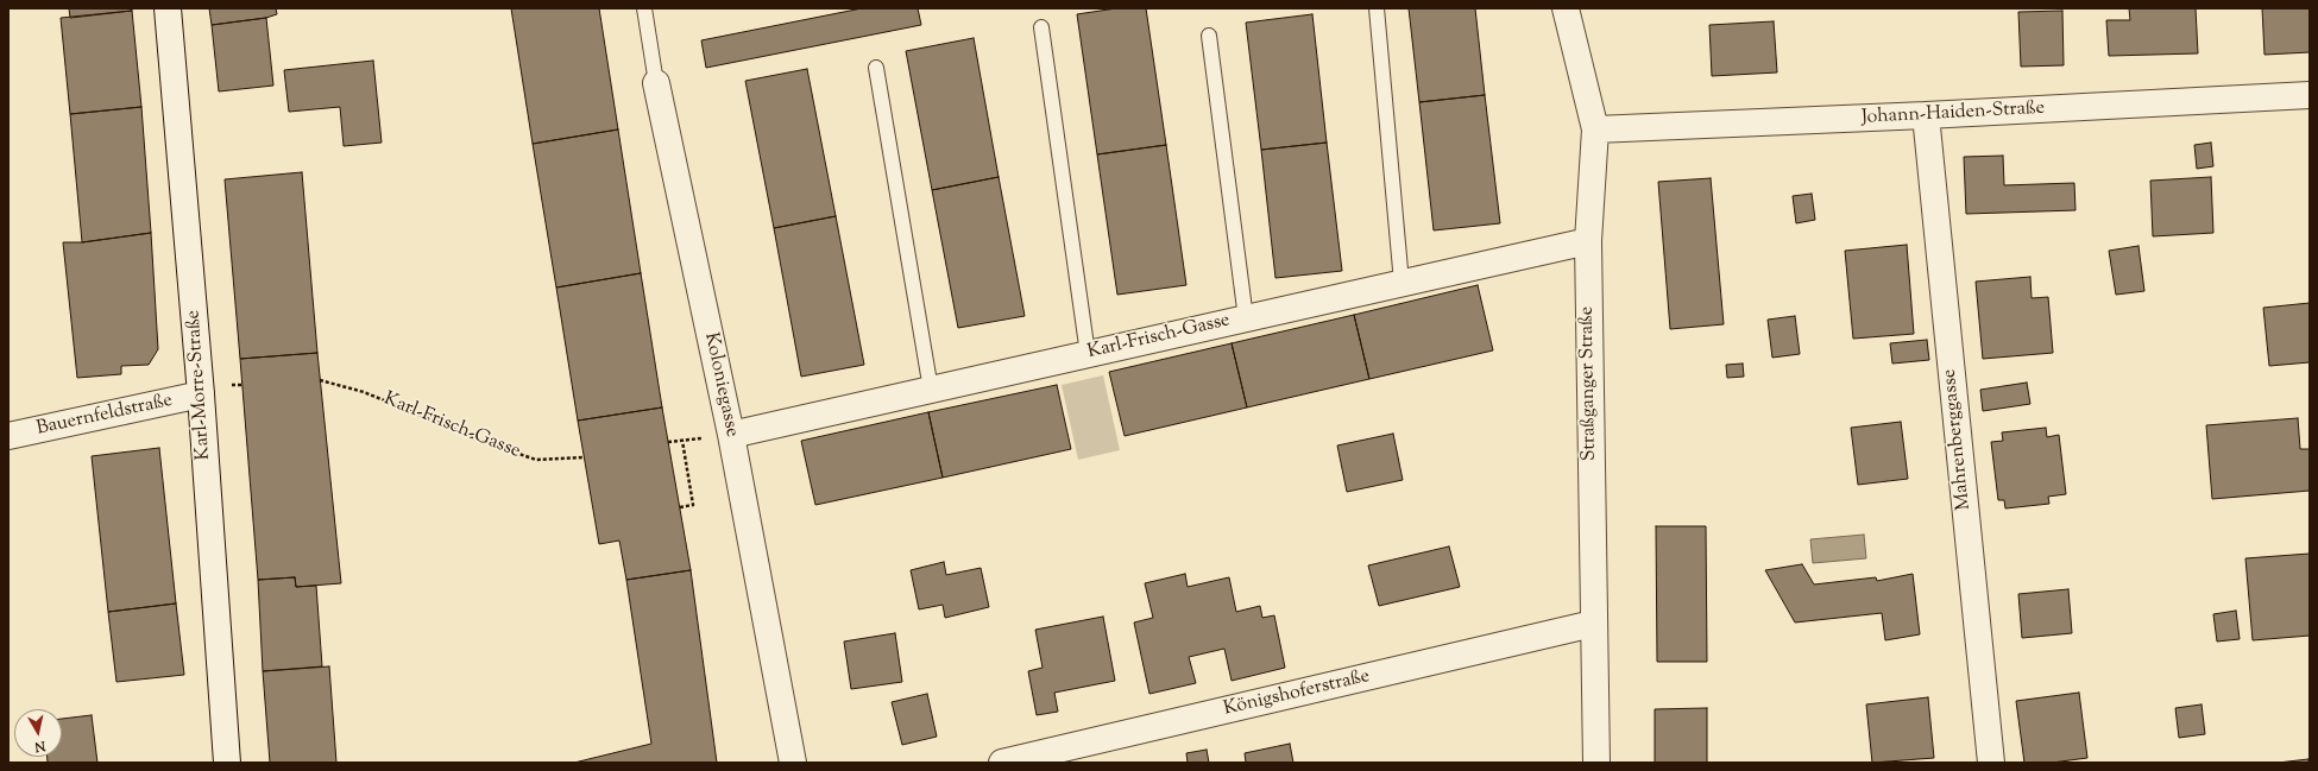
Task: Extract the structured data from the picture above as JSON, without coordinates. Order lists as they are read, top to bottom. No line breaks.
{"streets":{"street":["Johann-Haiden-Straße","Karl-Frisch-Gasse","Straßganger Straße","Karl-Morre-Straße","Koloniegasse","Bauernfeldstraße","Mahrenberggasse","Königshoferstraße"]},"crossings":[["Johann-Haiden-Straße","Straßganger Straße"],["Johann-Haiden-Straße","Mahrenberggasse"],["Karl-Frisch-Gasse","Straßganger Straße"],["Karl-Frisch-Gasse","Koloniegasse"],["Straßganger Straße","Königshoferstraße"],["Karl-Morre-Straße","Bauernfeldstraße"]],"north":"bottom"}
